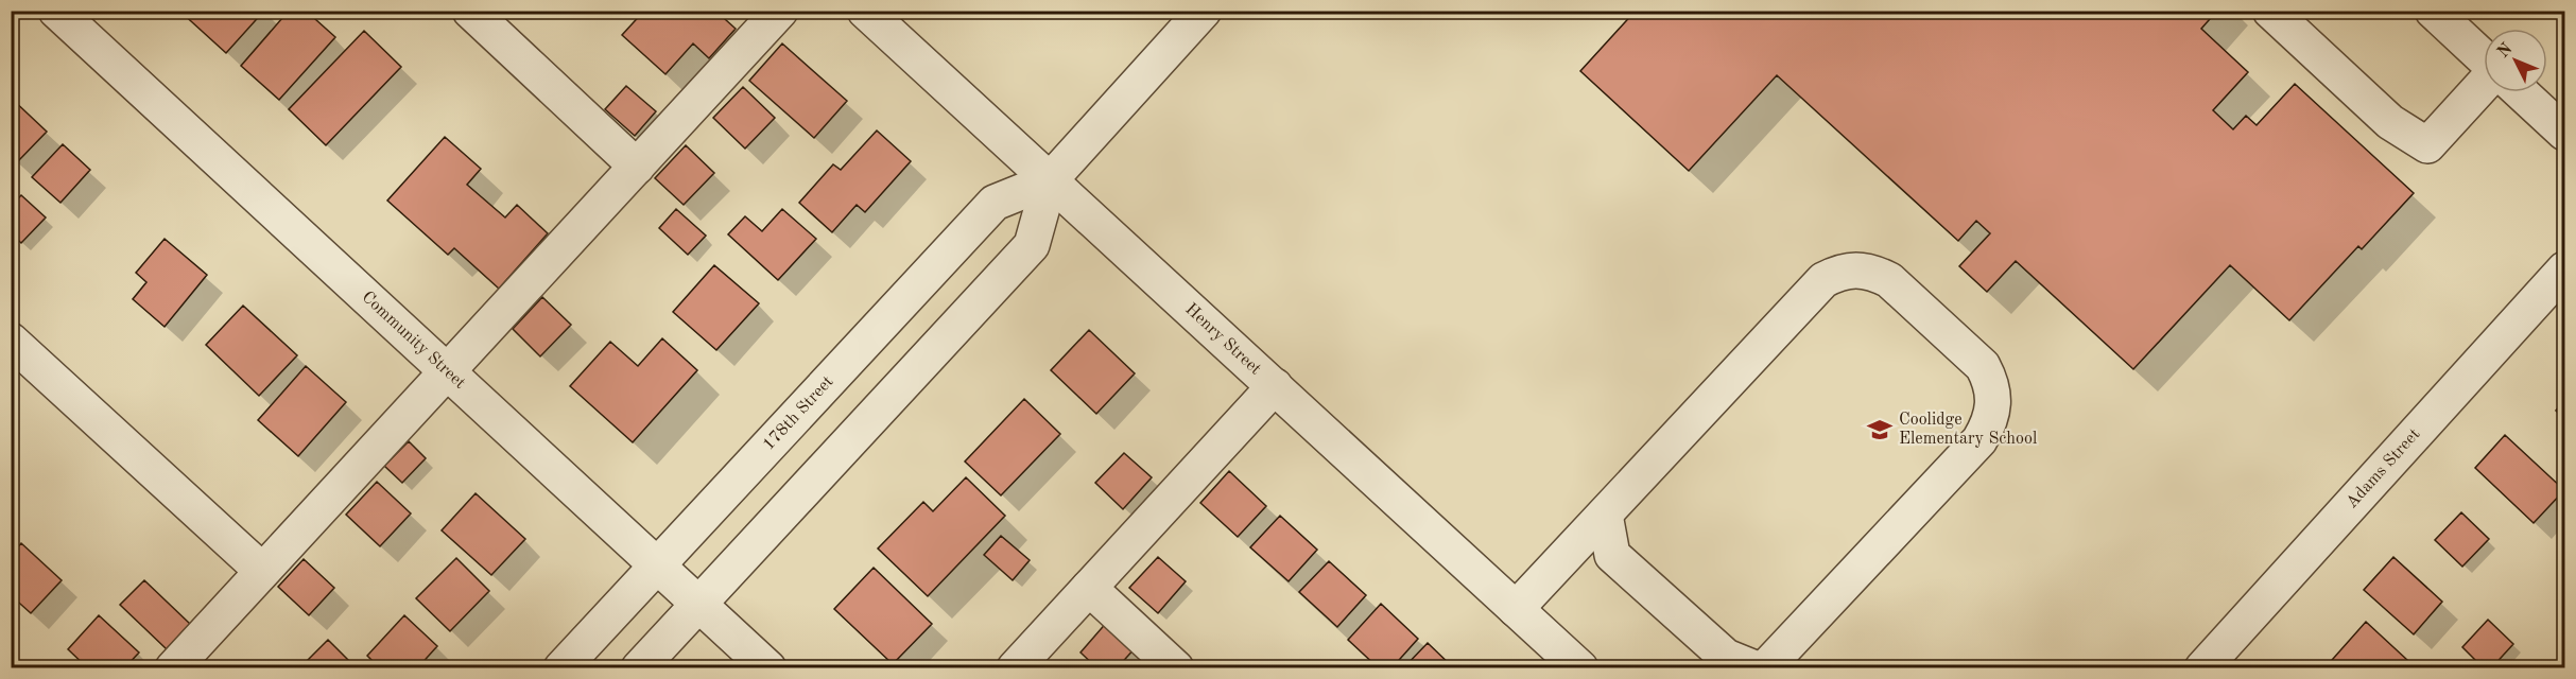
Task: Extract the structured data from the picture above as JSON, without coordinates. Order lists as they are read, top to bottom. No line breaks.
{"streets":{"street":["Community Street","Henry Street","178th Street","Adams Street"]},"crossings":[["Community Street","178th Street"],["Henry Street","178th Street"]],"places":{"school or university":["Coolidge Elementary School"]},"north":"top left"}
